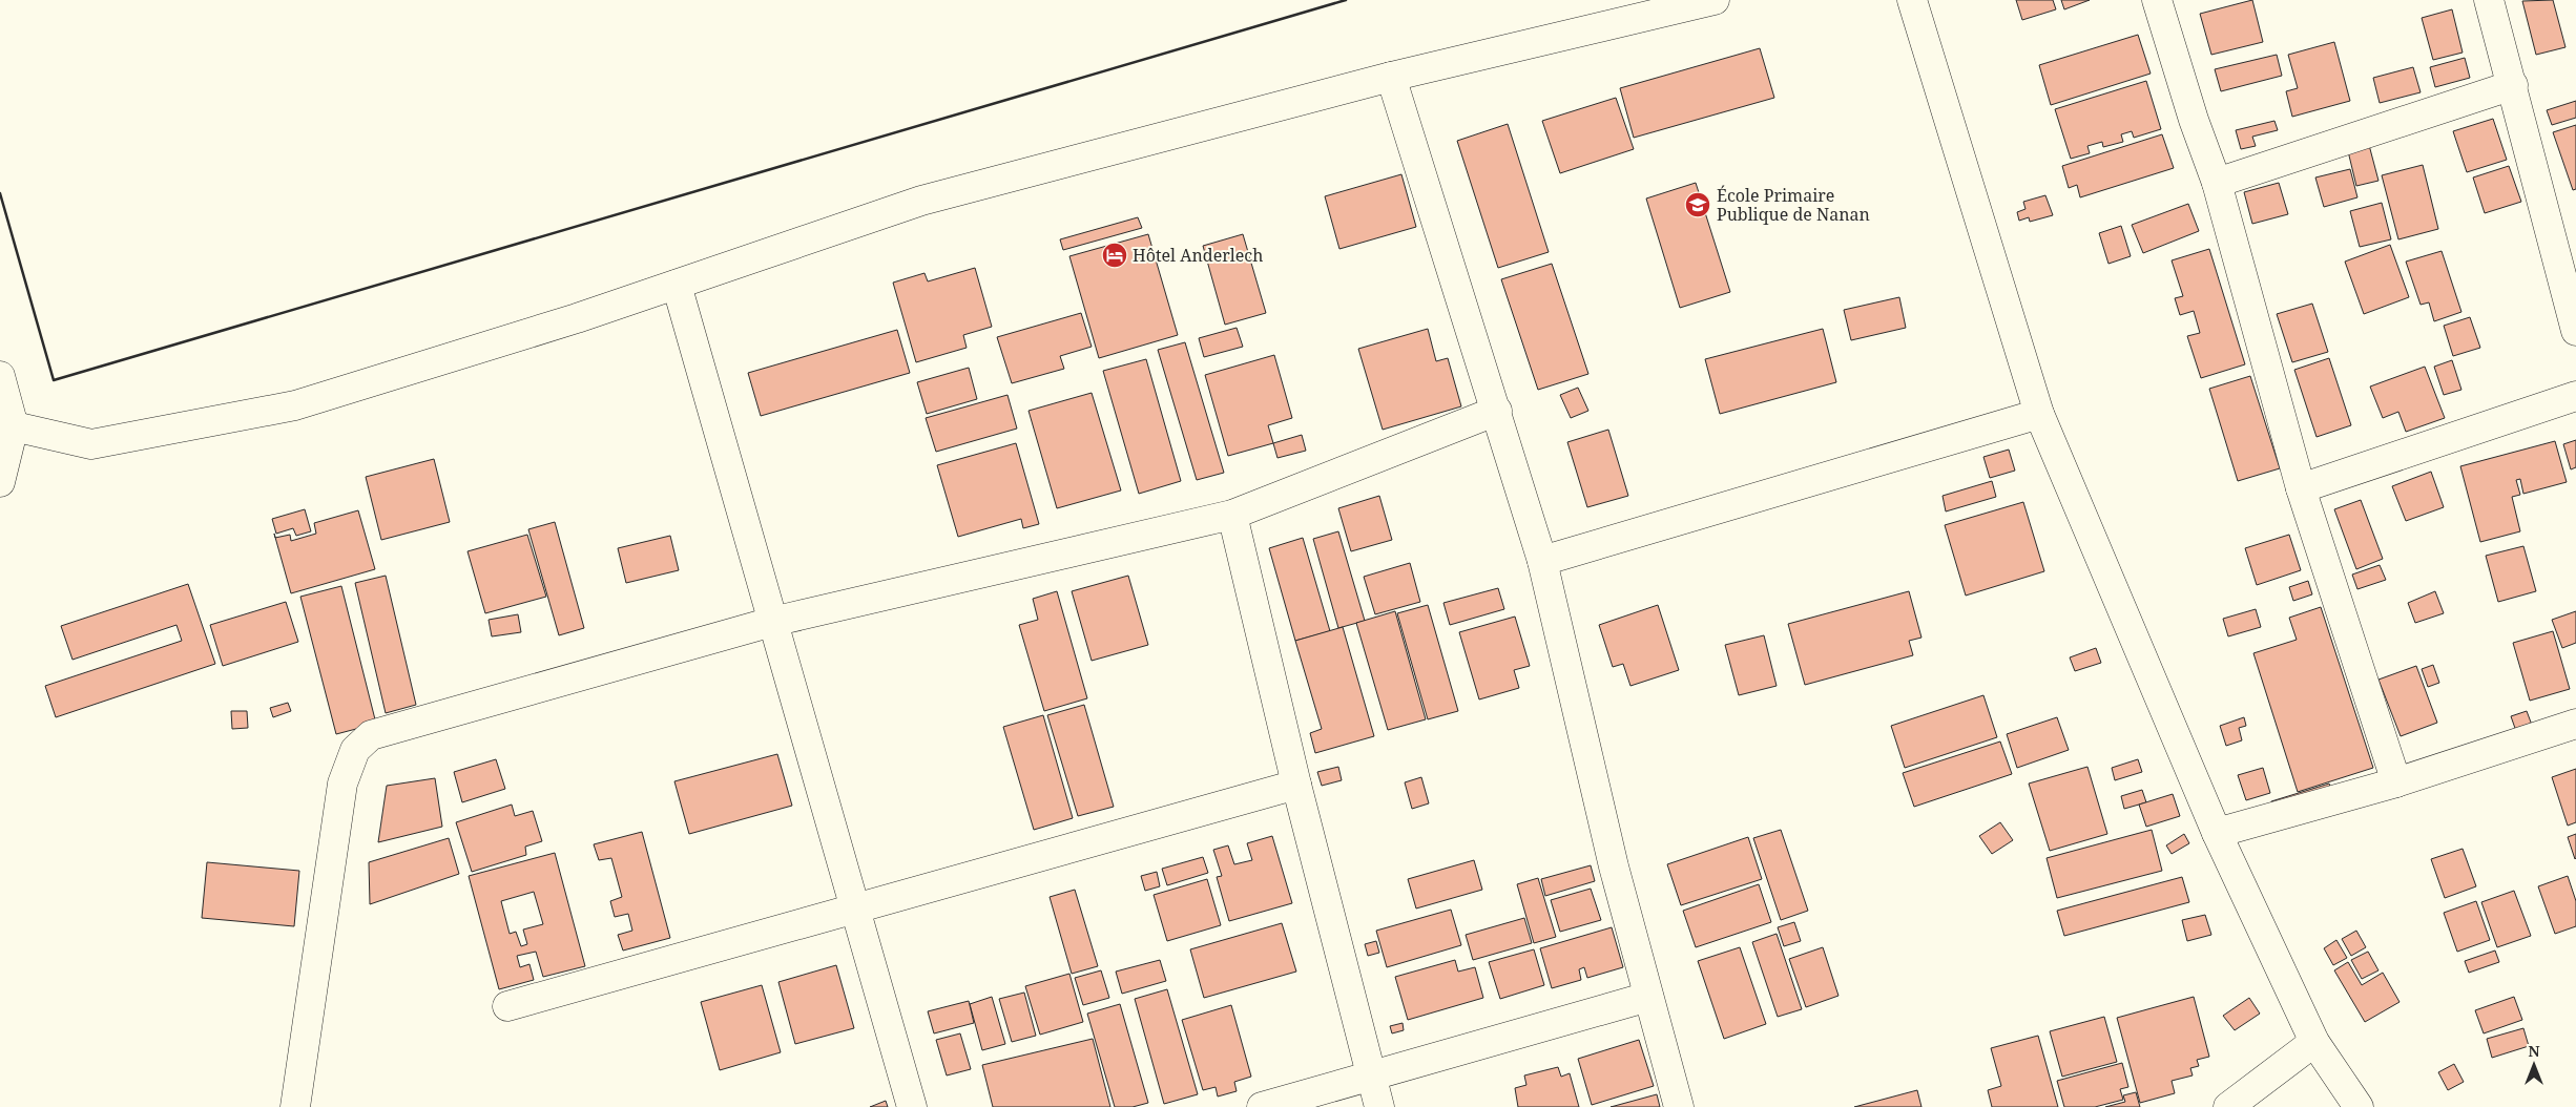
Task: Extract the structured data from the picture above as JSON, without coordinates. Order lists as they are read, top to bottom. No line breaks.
{"places":{"school or university":["École Primaire Publique de Nanan"],"hotel":["Hôtel Anderlech"]},"north":"top"}
